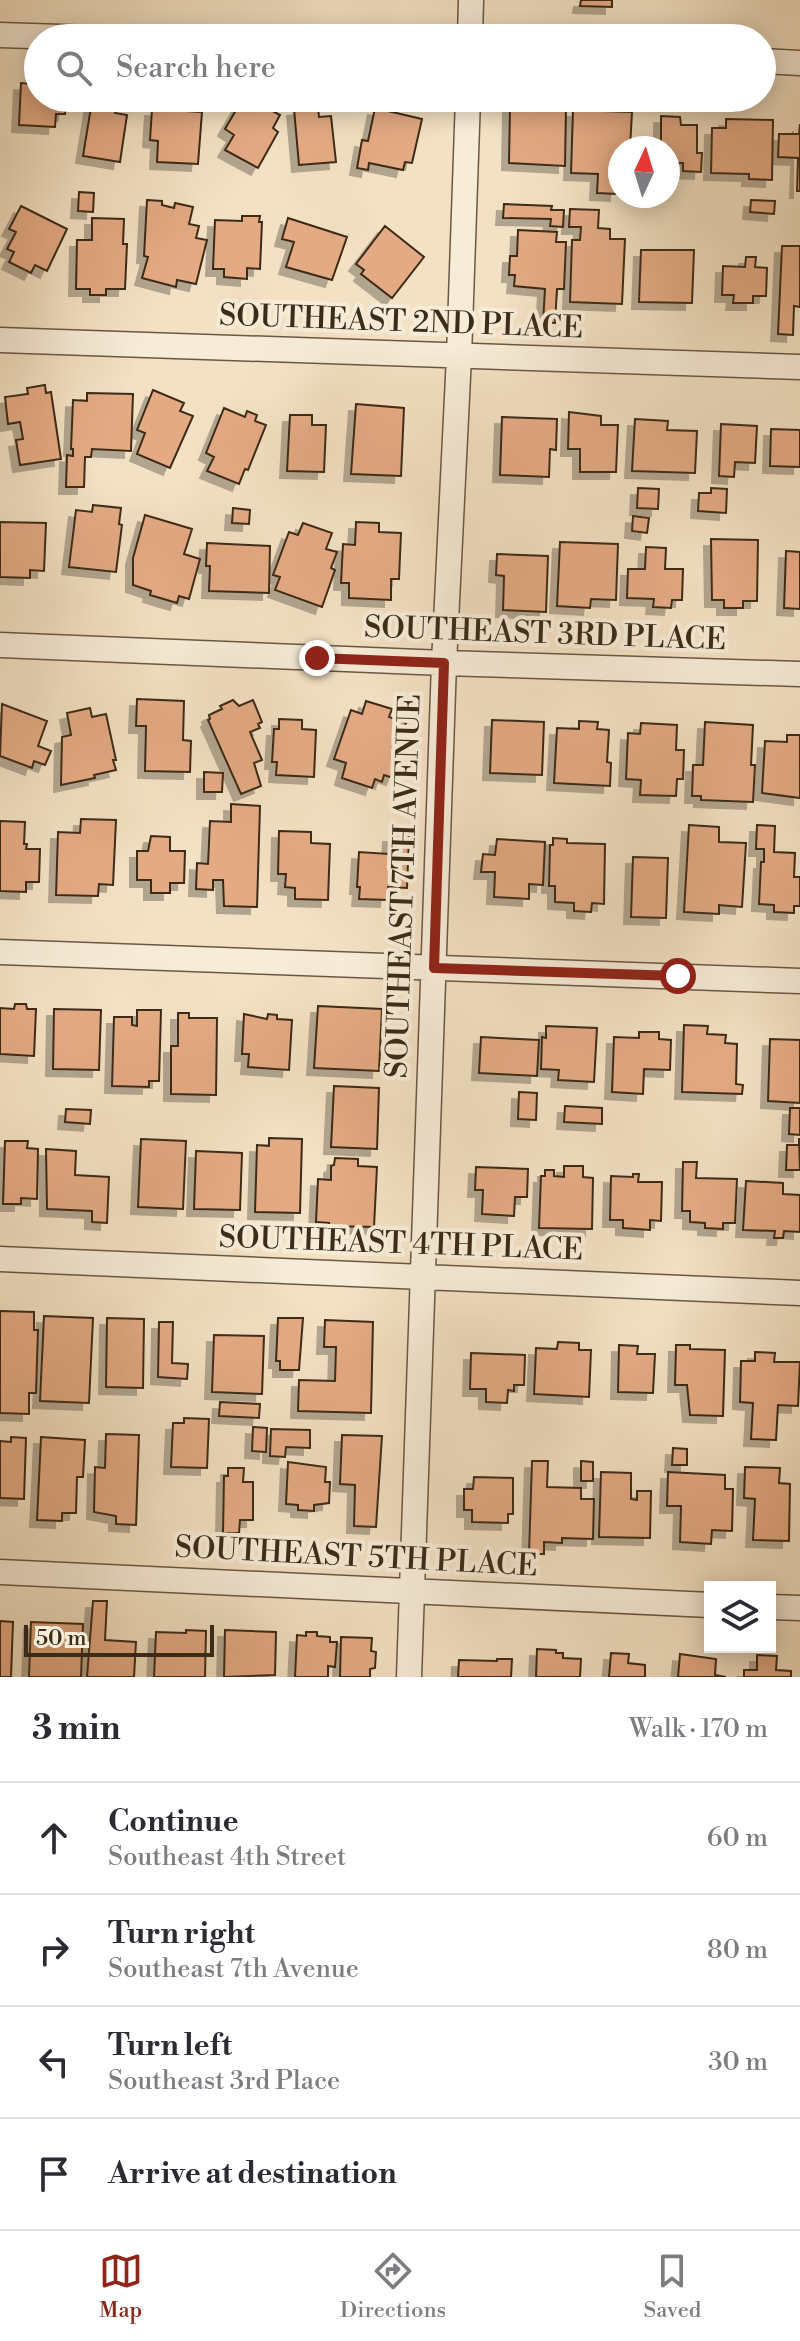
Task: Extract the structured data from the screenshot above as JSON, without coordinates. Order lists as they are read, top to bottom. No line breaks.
{"streets":{"street":["SOUTHEAST 2ND PLACE","SOUTHEAST 3RD PLACE","SOUTHEAST 7TH AVENUE","SOUTHEAST 4TH PLACE","SOUTHEAST 5TH PLACE"]},"crossings":[["SOUTHEAST 2ND PLACE","SOUTHEAST 7TH AVENUE"],["SOUTHEAST 3RD PLACE","SOUTHEAST 7TH AVENUE"],["SOUTHEAST 7TH AVENUE","SOUTHEAST 4TH PLACE"],["SOUTHEAST 7TH AVENUE","SOUTHEAST 5TH PLACE"]],"scale_bar":"50 m","north":"top","page":{"search":"Search here","scale":"50 m","heading":["3 min","Walk · 170 m"],"list":[["Continue","Southeast 4th Street","60 m"],["Turn right","Southeast 7th Avenue","80 m"],["Turn left","Southeast 3rd Place","30 m"],"Arrive at destination"],"nav":["Map","Directions","Saved"]}}
